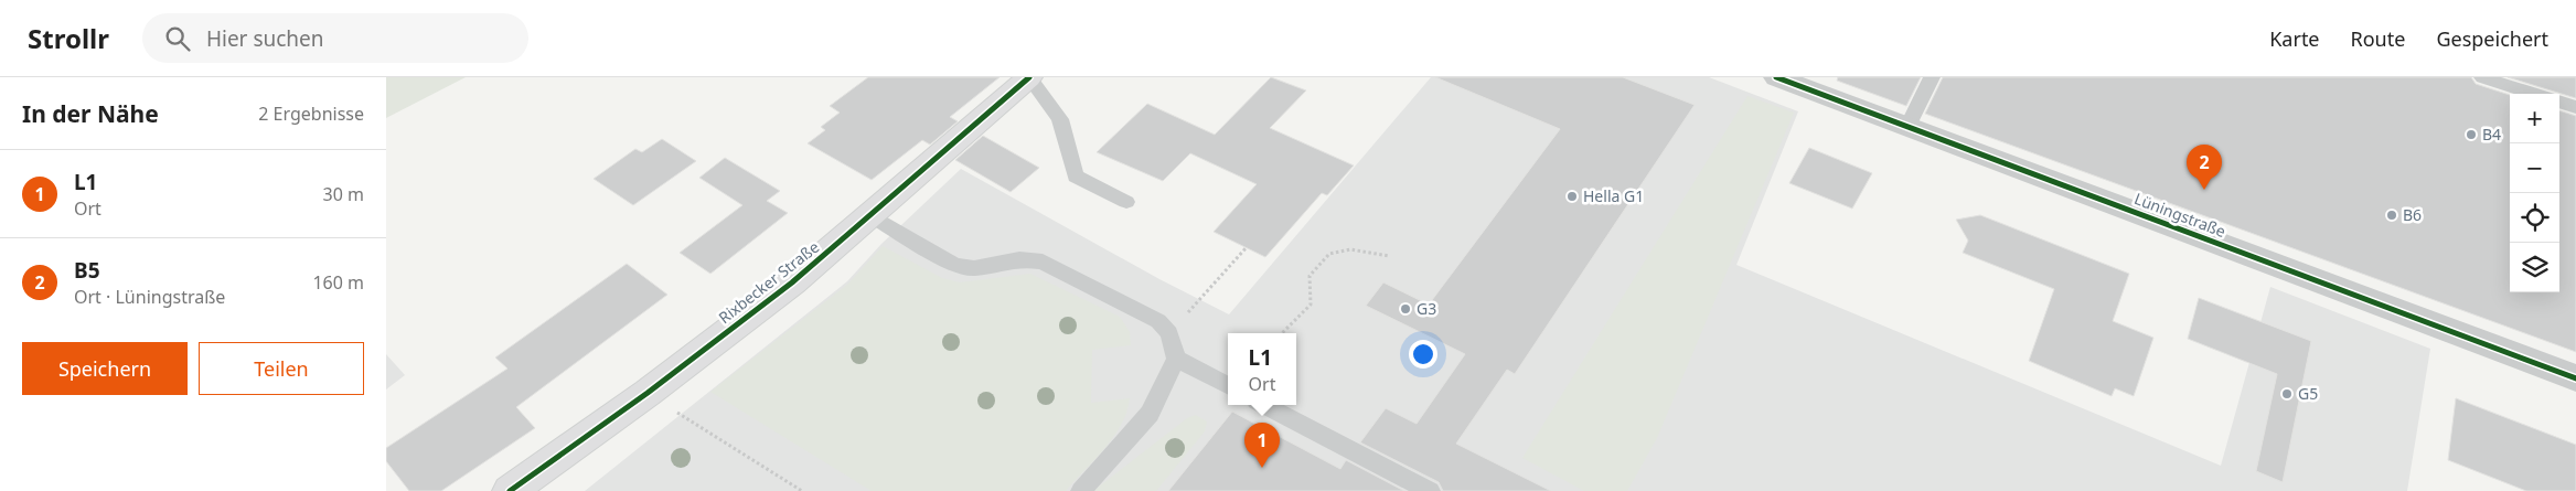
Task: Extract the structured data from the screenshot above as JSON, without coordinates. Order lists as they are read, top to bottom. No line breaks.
{"streets":{"street":["Lüningstraße","Rixbecker Straße"]},"places":["B4","Hella G1","B6","G3","G5"],"page":{"header":"Strollr","search":"Hier suchen","nav":["Karte","Route","Gespeichert"],"heading":["In der Nähe","2 Ergebnisse"],"map_buttons":["+","−"],"pins":["2","1"],"list":[{"mark":"1","name":"L1","note":"Ort","value":"30 m"},{"mark":"2","name":"B5","note":"Ort · Lüningstraße","value":"160 m"}],"buttons":["Speichern","Teilen"],"popup":["L1","Ort"]}}
